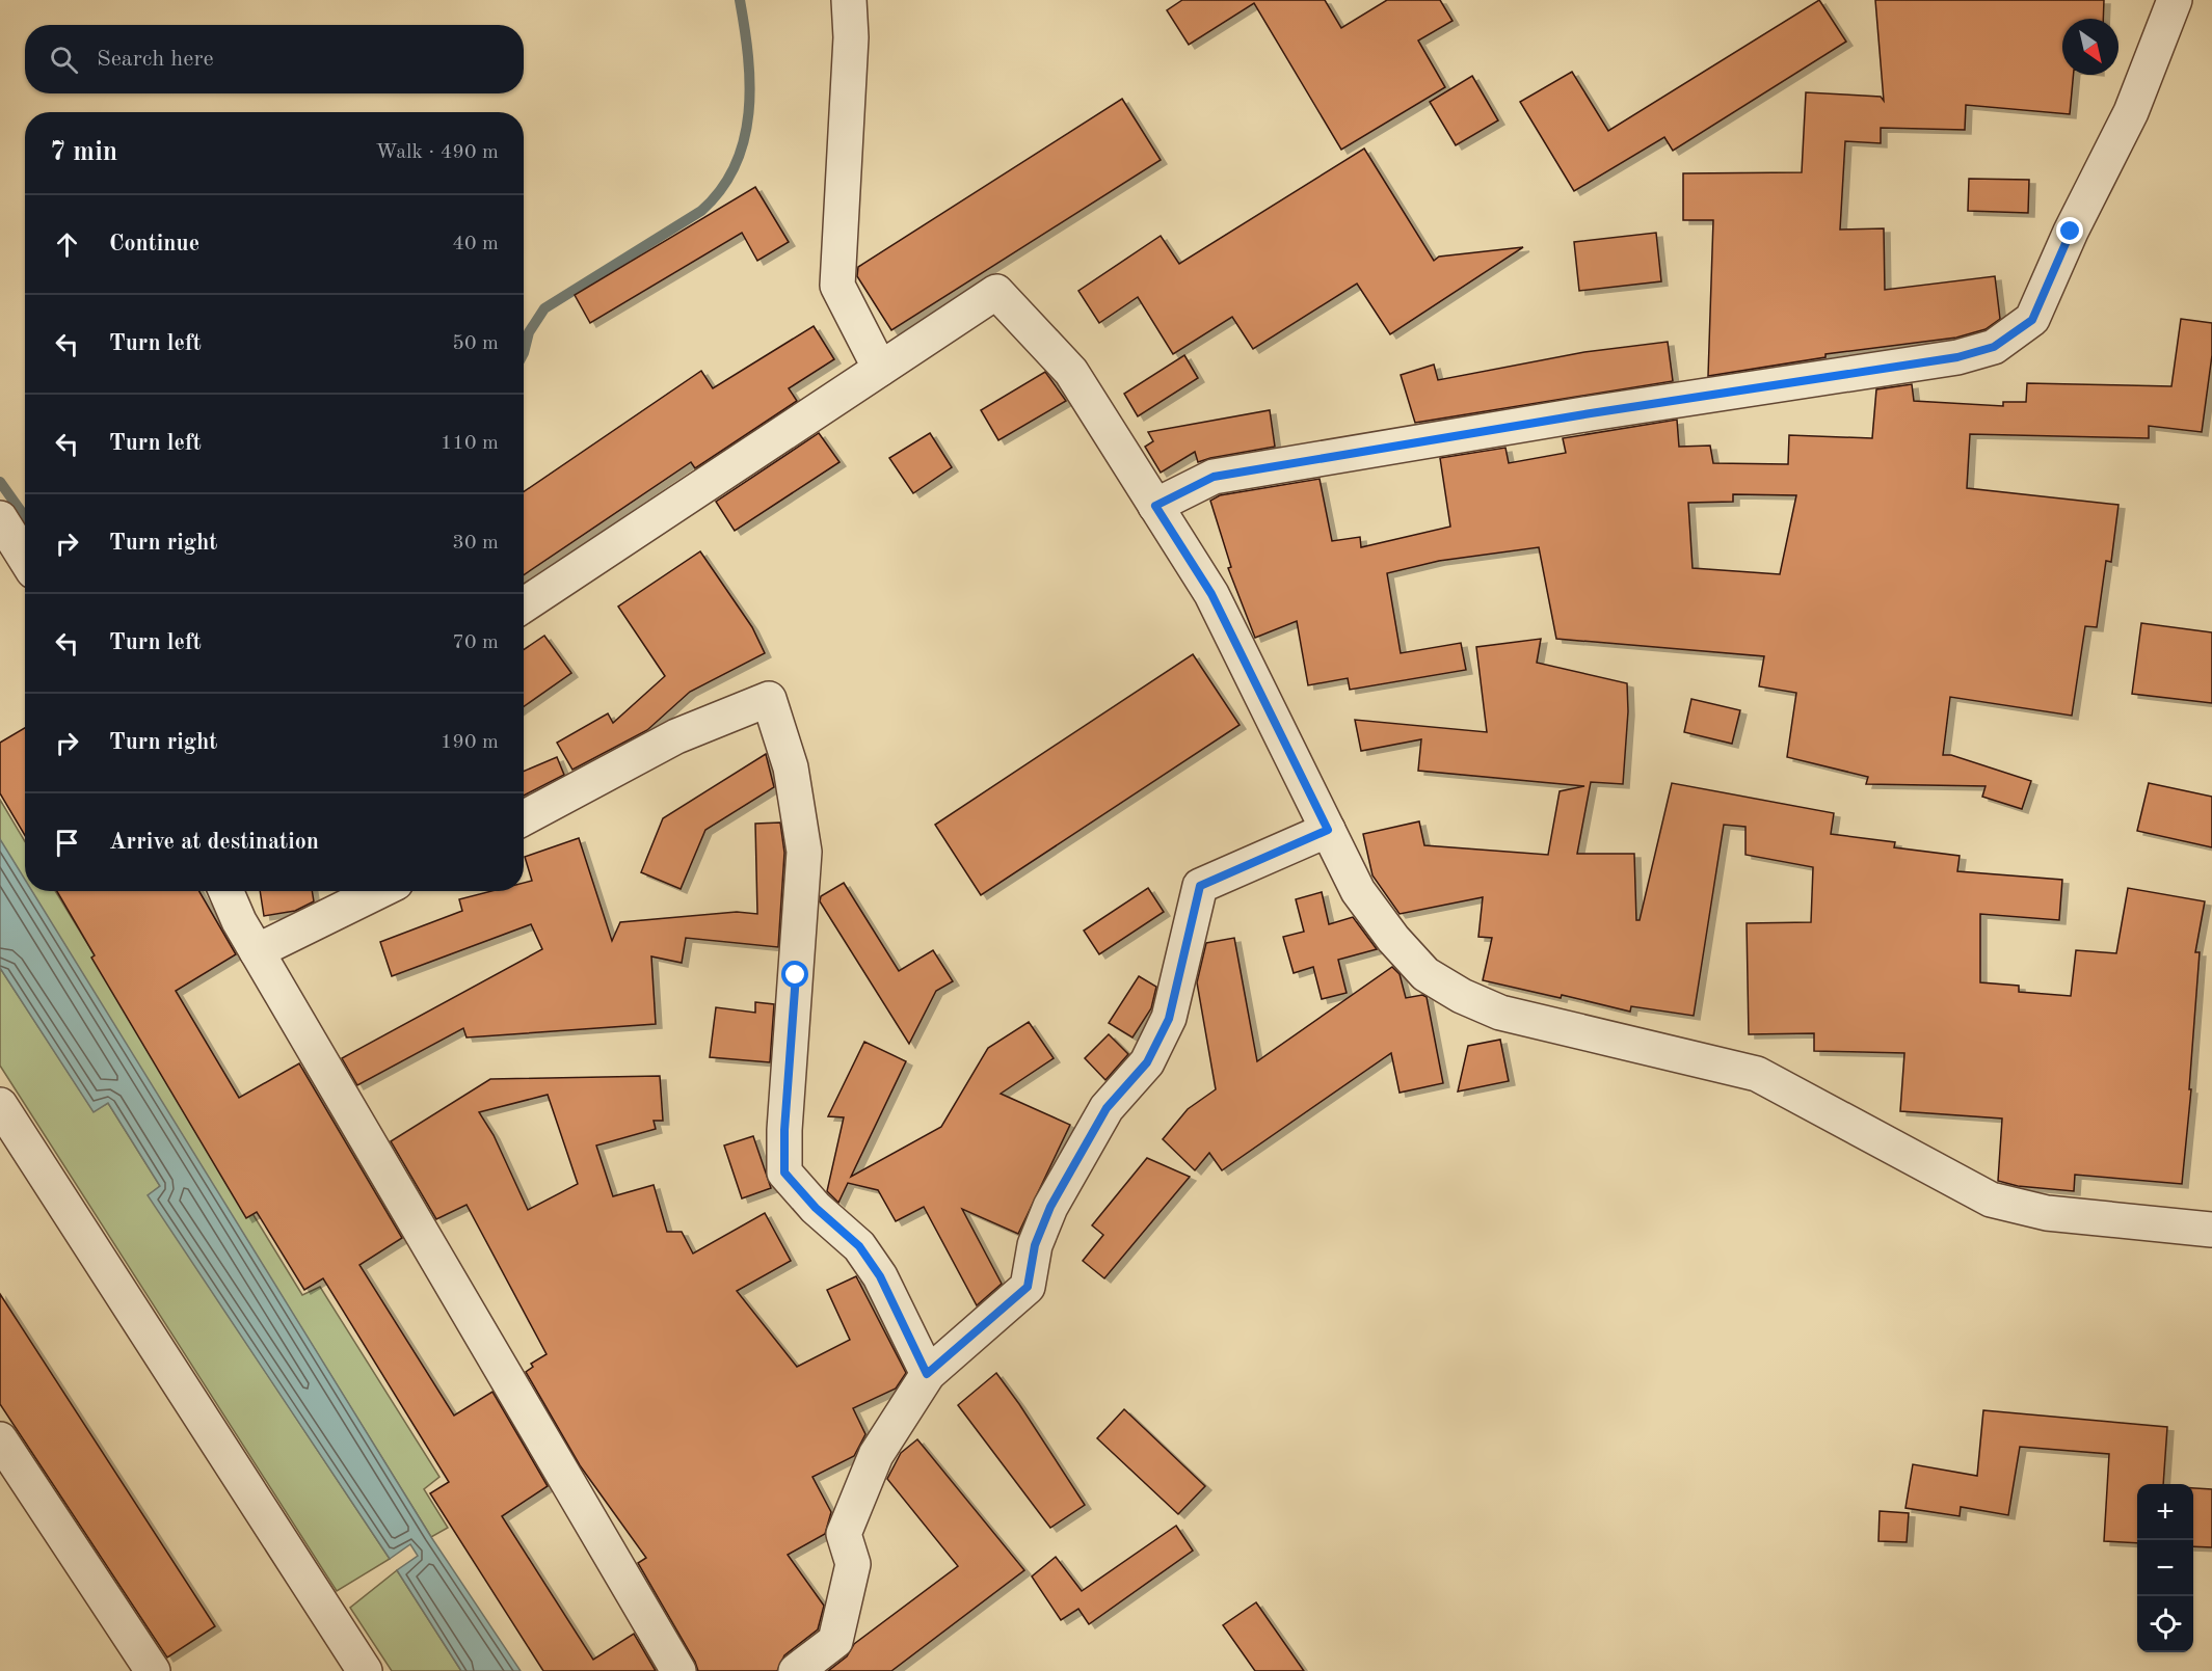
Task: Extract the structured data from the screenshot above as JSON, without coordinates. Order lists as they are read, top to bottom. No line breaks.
{"north":"bottom right","page":{"search":"Search here","heading":["7 min","Walk · 490 m"],"list":[["Continue","40 m"],["Turn left","50 m"],["Turn left","110 m"],["Turn right","30 m"],["Turn left","70 m"],["Turn right","190 m"],"Arrive at destination"],"map_buttons":["+","−"]}}
